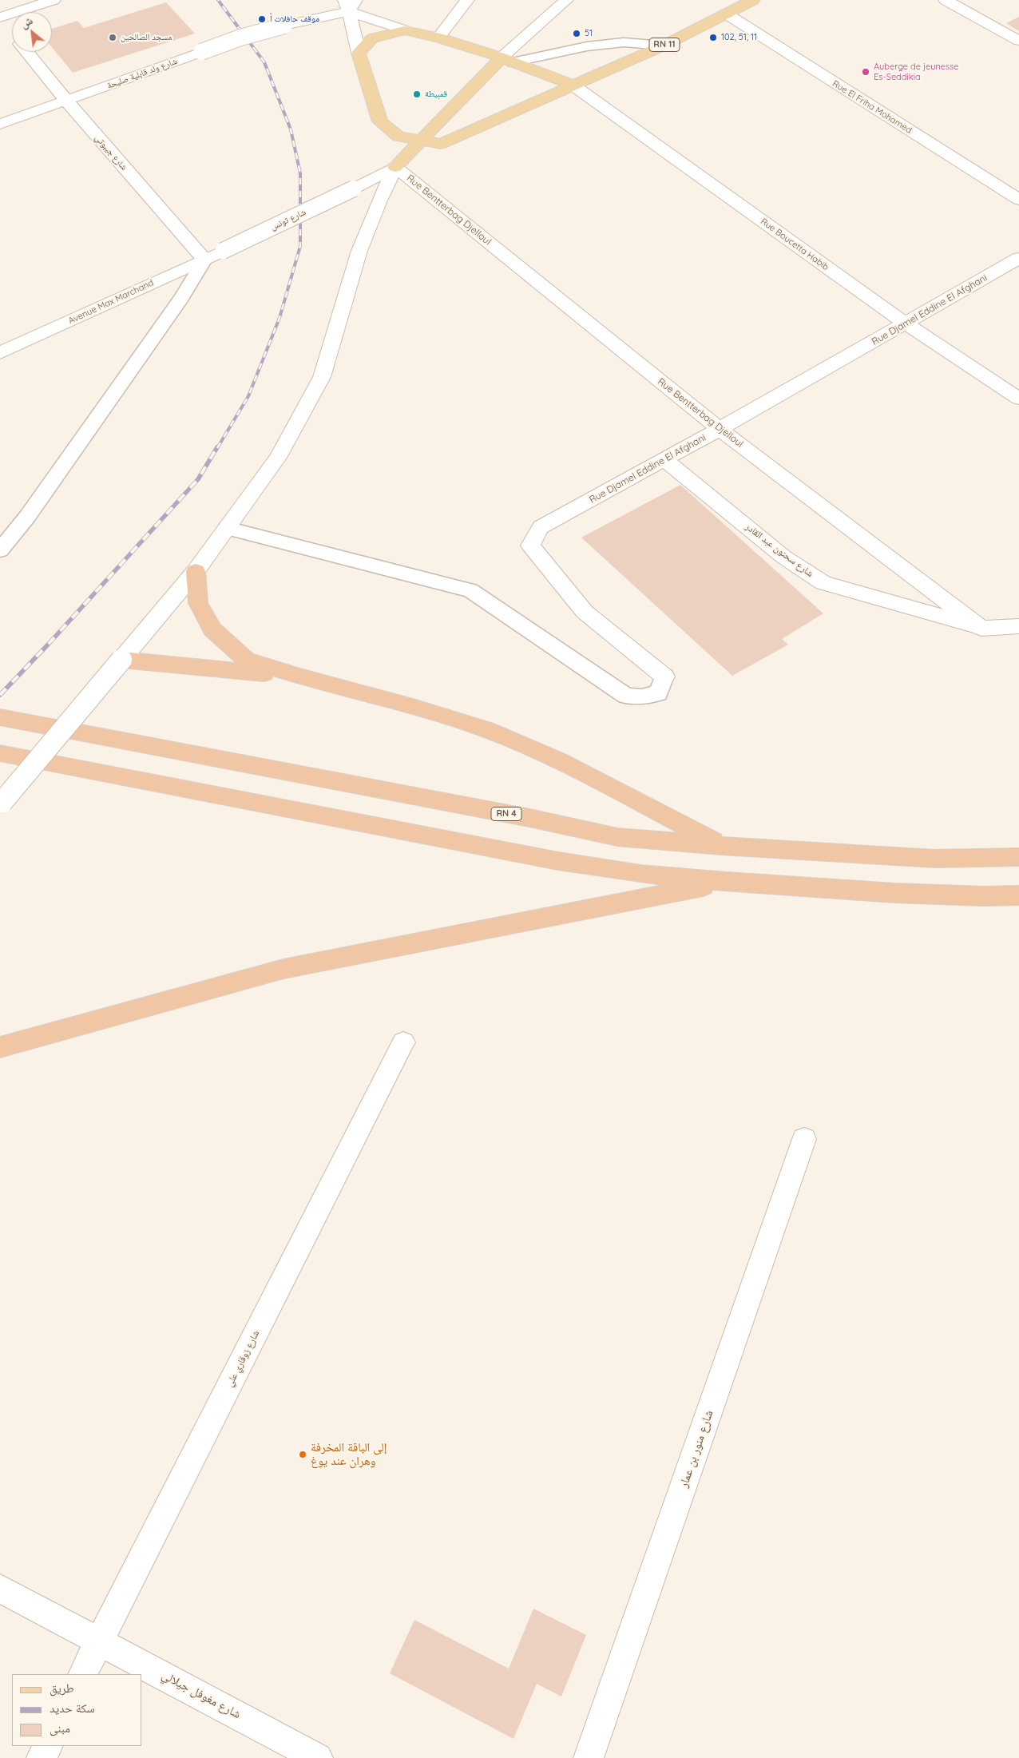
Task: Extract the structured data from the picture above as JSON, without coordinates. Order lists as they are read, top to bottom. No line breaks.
{"streets":{"highway":["RN 4"],"main road":["RN 11"],"street":["شارع ولد قابلية صليحة","Rue El Friha Mohamed","شارع جيبوتي","Rue Bentterbag Djelloul","شارع تونس","Rue Boucetta Habib","Avenue Max Marchand","Rue Djamel Eddine El Afghani","شارع سحنون عبد القادر","شارع زوقاري علي","شارع منور بن عمار","شارع مغوفل جيلالي"]},"crossings":[["RN 11","Rue El Friha Mohamed"],["RN 11","Rue Bentterbag Djelloul"],["RN 11","شارع تونس"],["RN 11","Rue Boucetta Habib"],["شارع ولد قابلية صليحة","شارع جيبوتي"],["شارع جيبوتي","Avenue Max Marchand"],["Rue Bentterbag Djelloul","شارع تونس"],["Rue Bentterbag Djelloul","Rue Djamel Eddine El Afghani"],["Rue Bentterbag Djelloul","شارع سحنون عبد القادر"],["شارع تونس","Avenue Max Marchand"],["Rue Boucetta Habib","Rue Djamel Eddine El Afghani"],["Rue Djamel Eddine El Afghani","شارع سحنون عبد القادر"],["شارع زوقاري علي","شارع مغوفل جيلالي"]],"places":["موقف حافلات أ","51","مسجد الصالحين","102, 51, 11","Auberge de jeunesse Es-Seddikia","قمبيطة","إلى الباقة المخرفة وهران عند يوغ"],"legend":["طريق","سكة حديد","مبنى"],"north":"top left"}
